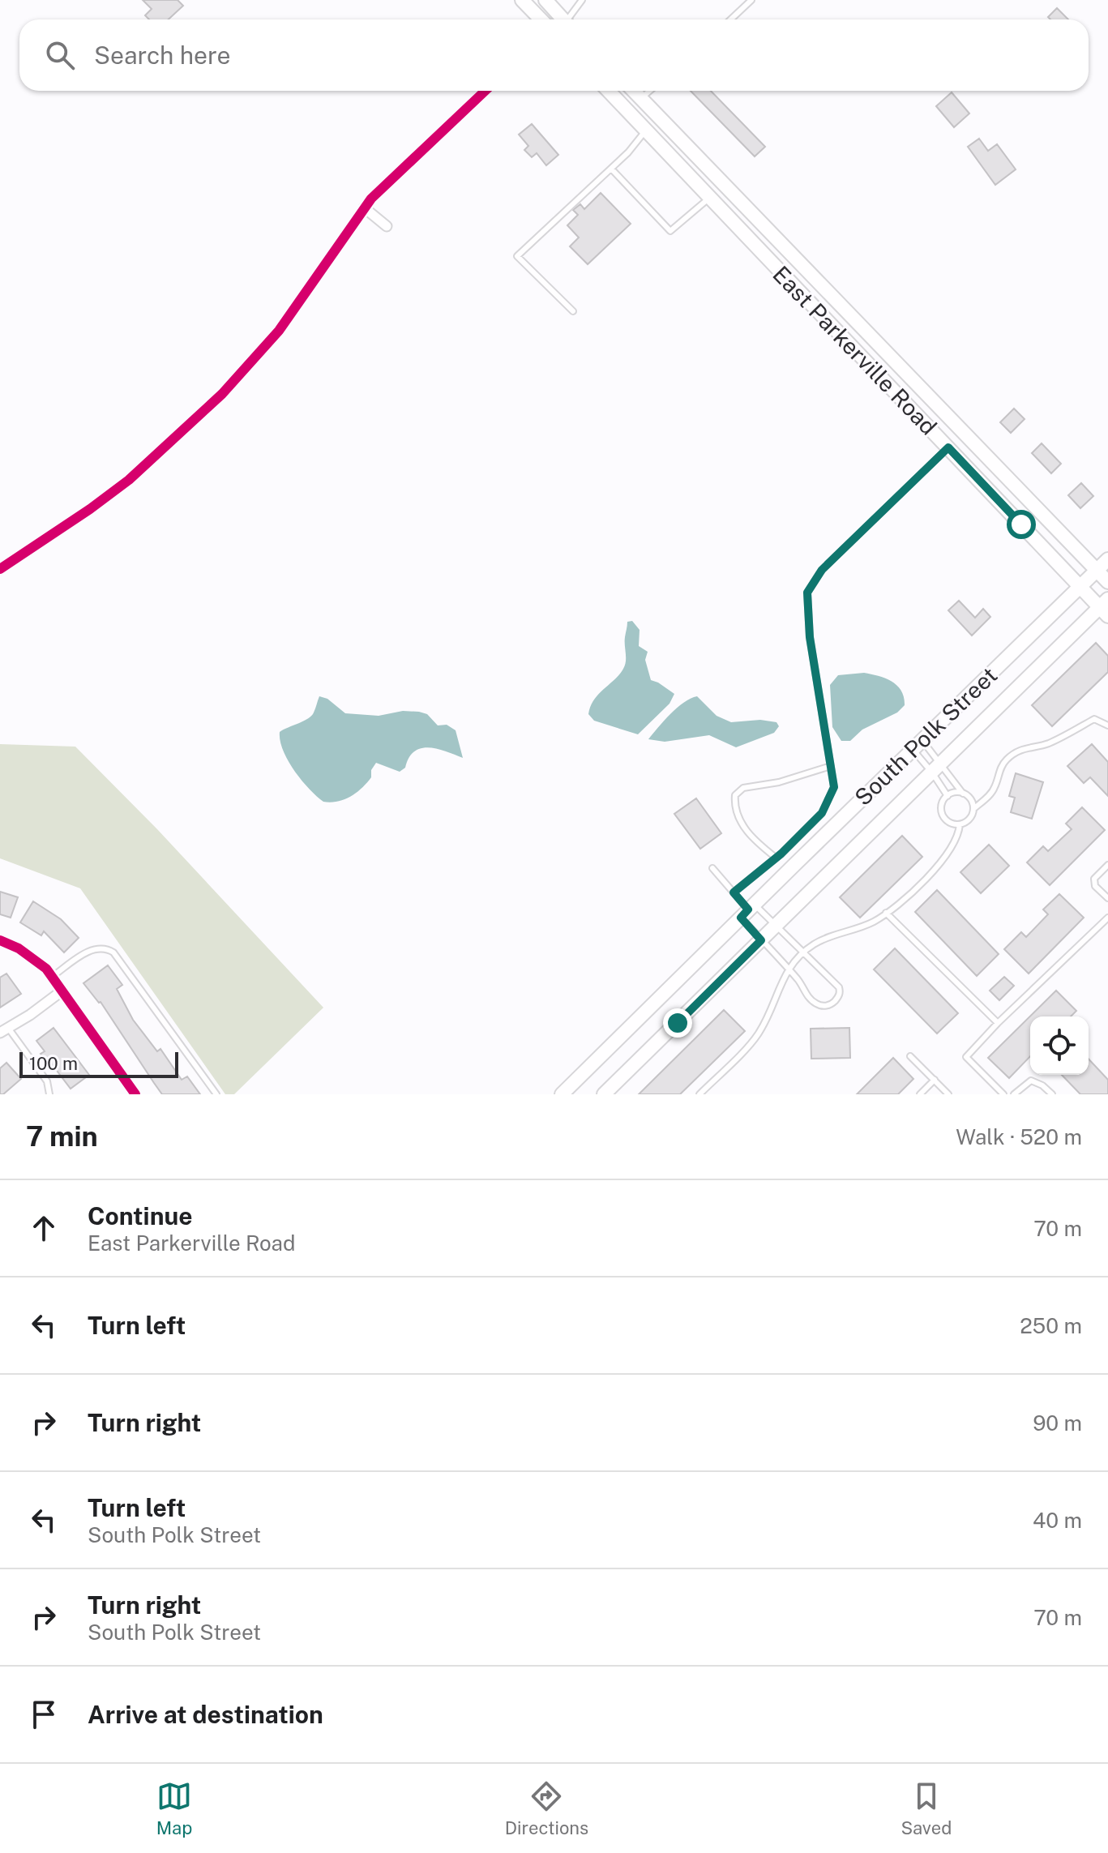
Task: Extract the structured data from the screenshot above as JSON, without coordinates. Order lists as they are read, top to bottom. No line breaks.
{"streets":{"main road":["East Parkerville Road","South Polk Street"]},"crossings":[["East Parkerville Road","South Polk Street"]],"scale_bar":"100 m","page":{"search":"Search here","scale":"100 m","heading":["7 min","Walk · 520 m"],"list":[["Continue","East Parkerville Road","70 m"],["Turn left","250 m"],["Turn right","90 m"],["Turn left","South Polk Street","40 m"],["Turn right","South Polk Street","70 m"],"Arrive at destination"],"nav":["Map","Directions","Saved"]}}
